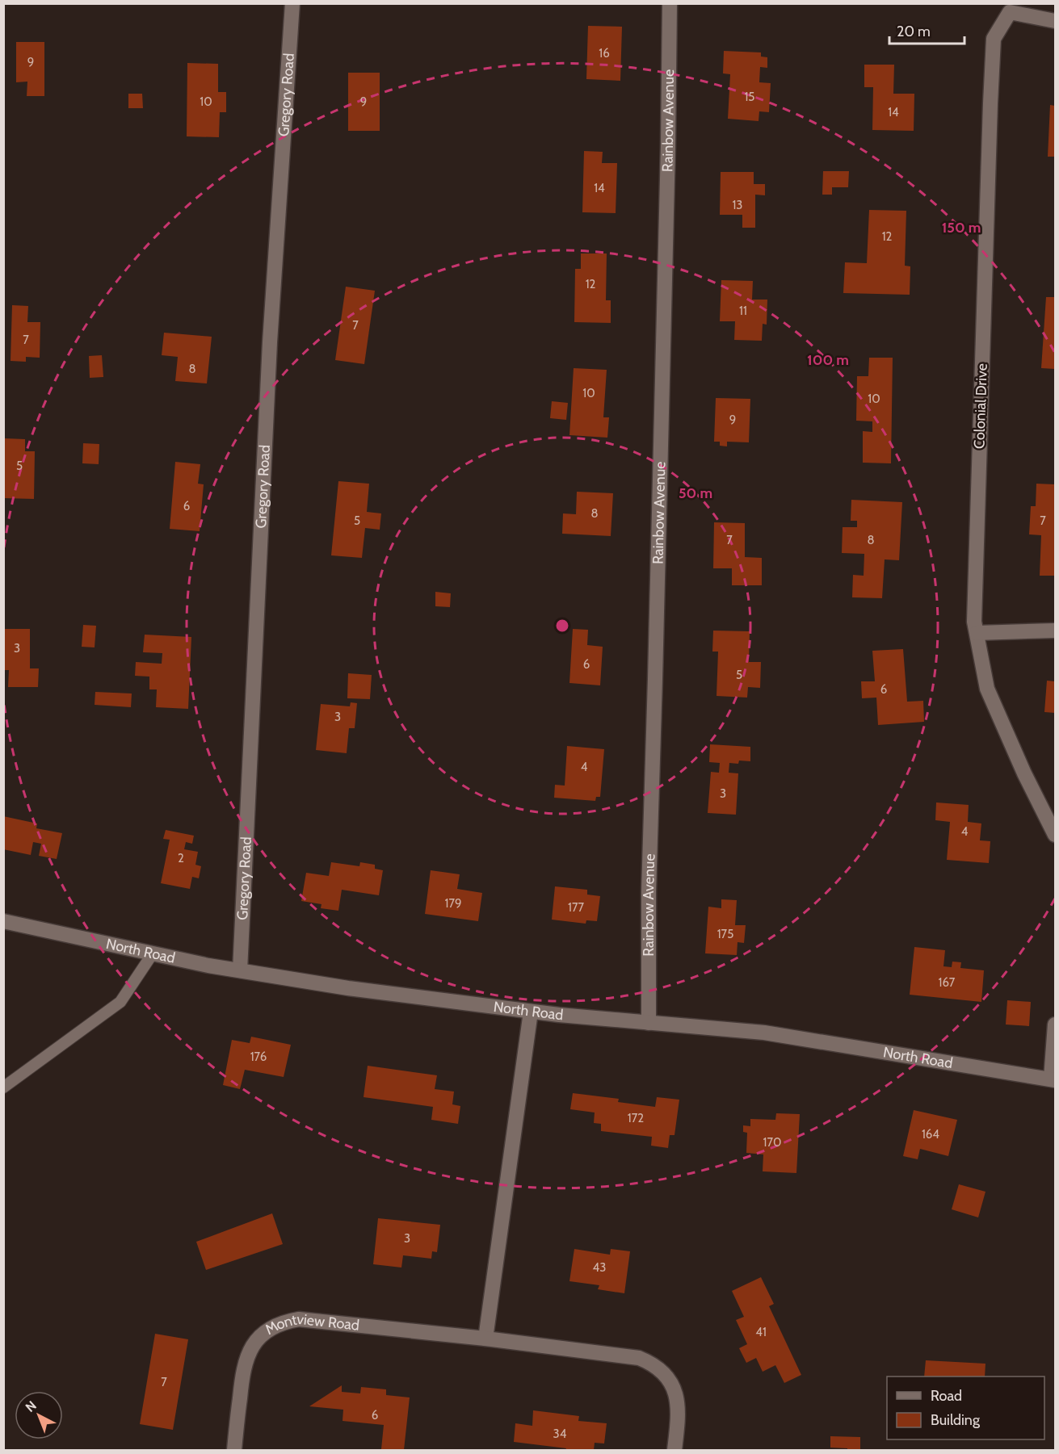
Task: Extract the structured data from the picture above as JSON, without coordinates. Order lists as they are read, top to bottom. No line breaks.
{"streets":{"street":["Gregory Road","Rainbow Avenue","Colonial Drive","North Road","Montview Road"]},"crossings":[["Gregory Road","North Road"],["Rainbow Avenue","North Road"]],"house_numbers":["16","9","15","10","9","14","14","13","12","12","11","7","7","8","10","10","9","5","6","8","5","7","7","8","3","6","5","6","3","4","3","4","2","179","177","175","167","176","172","164","170","3","43","41","7","6","34"],"legend":["Road","Building"],"scale_bar":"20 m","north":"top left","rings":["150 m","100 m","50 m"]}
